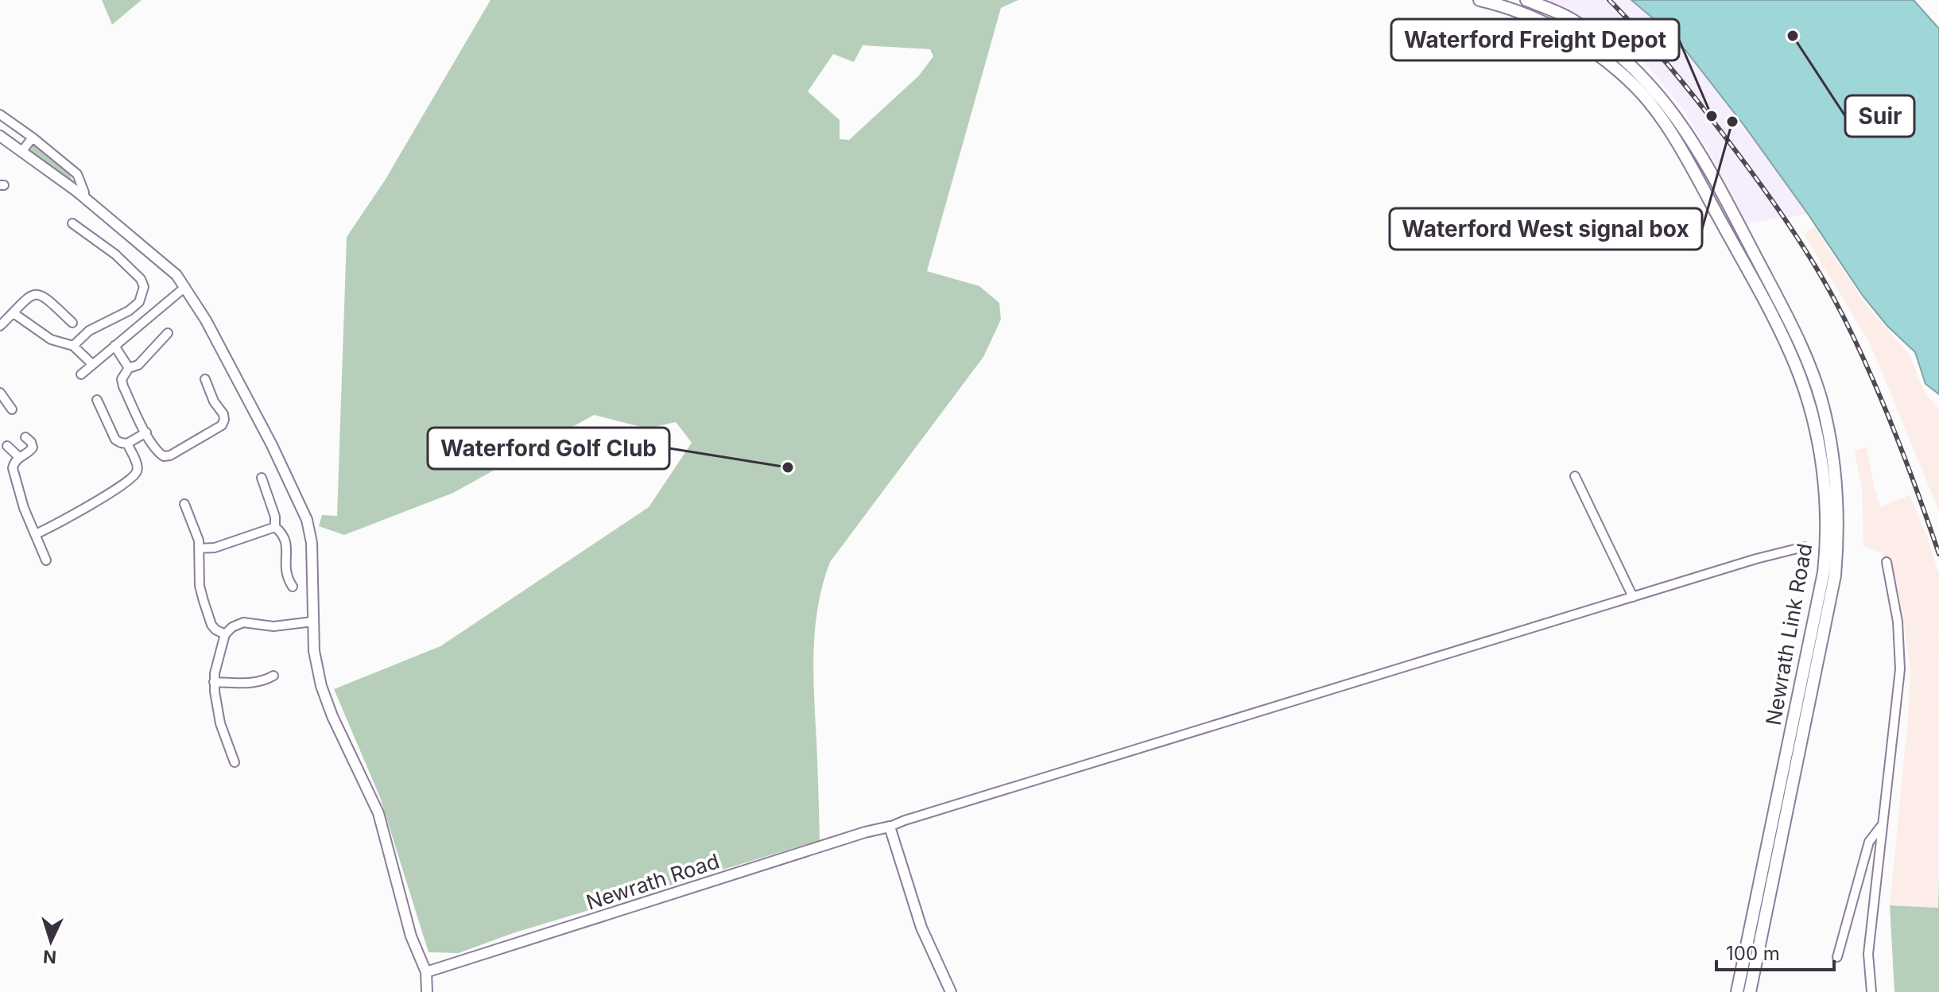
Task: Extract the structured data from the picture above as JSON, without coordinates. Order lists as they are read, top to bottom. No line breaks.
{"streets":{"main road":["Newrath Link Road"],"street":["Newrath Road"]},"places":["Suir","Waterford Freight Depot","Waterford West signal box","Waterford Golf Club"],"scale_bar":"100 m","north":"bottom"}
